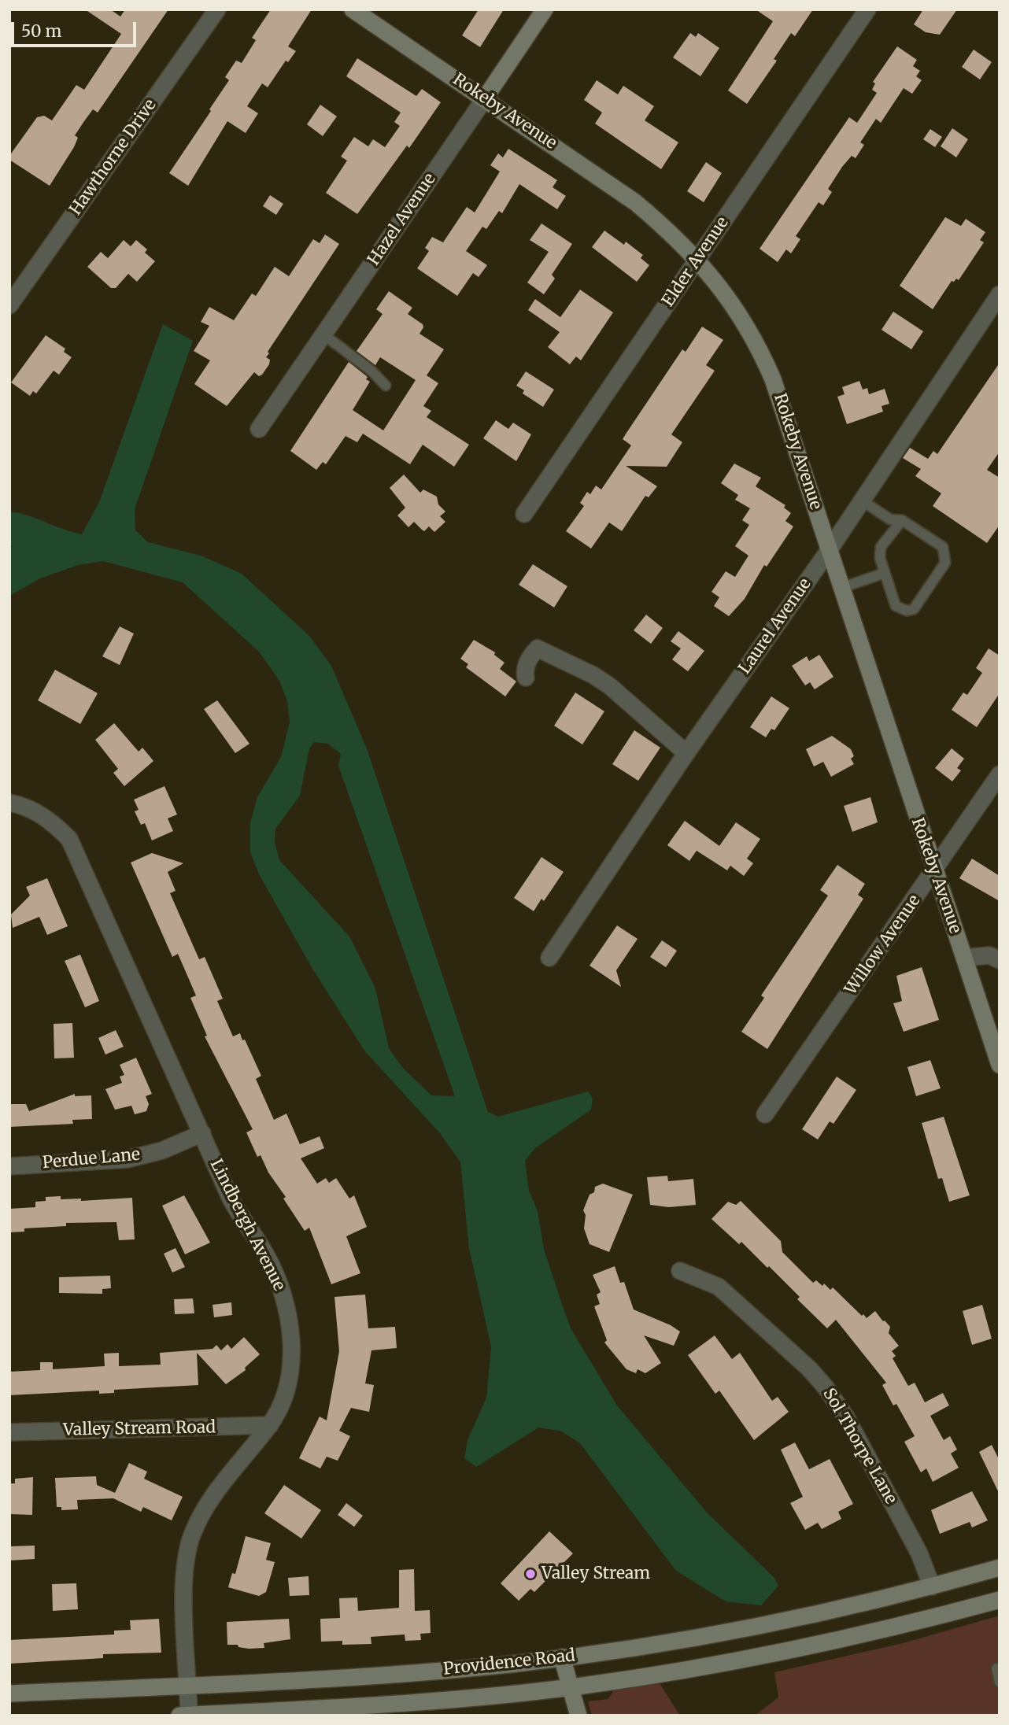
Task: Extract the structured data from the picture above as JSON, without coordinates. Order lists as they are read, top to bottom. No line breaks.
{"streets":{"main road":["Rokeby Avenue","Hazel Avenue","Providence Road"],"street":["Hawthorne Drive","Elder Avenue","Laurel Avenue","Willow Avenue","Perdue Lane","Lindbergh Avenue","Valley Stream Road","Sol Thorpe Lane"]},"crossings":[["Rokeby Avenue","Hazel Avenue"],["Rokeby Avenue","Elder Avenue"],["Rokeby Avenue","Laurel Avenue"],["Rokeby Avenue","Willow Avenue"],["Perdue Lane","Lindbergh Avenue"],["Lindbergh Avenue","Valley Stream Road"],["Lindbergh Avenue","Providence Road"],["Sol Thorpe Lane","Providence Road"]],"places":["Valley Stream"],"scale_bar":"50 m"}
